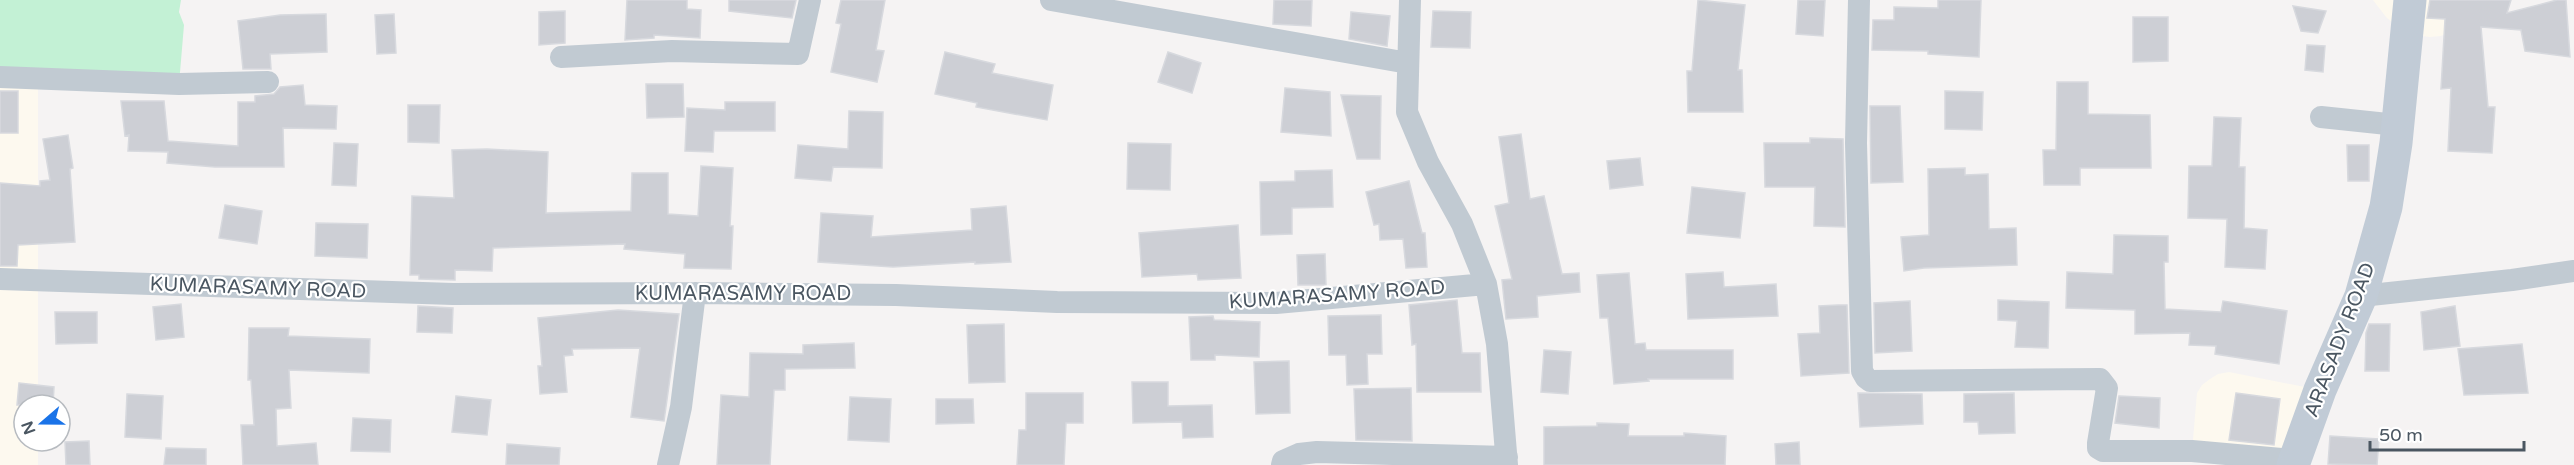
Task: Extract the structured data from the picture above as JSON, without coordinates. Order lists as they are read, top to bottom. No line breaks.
{"streets":{"main road":["ARASADY ROAD"],"street":["KUMARASAMY ROAD"]},"scale_bar":"50 m","north":"left"}
